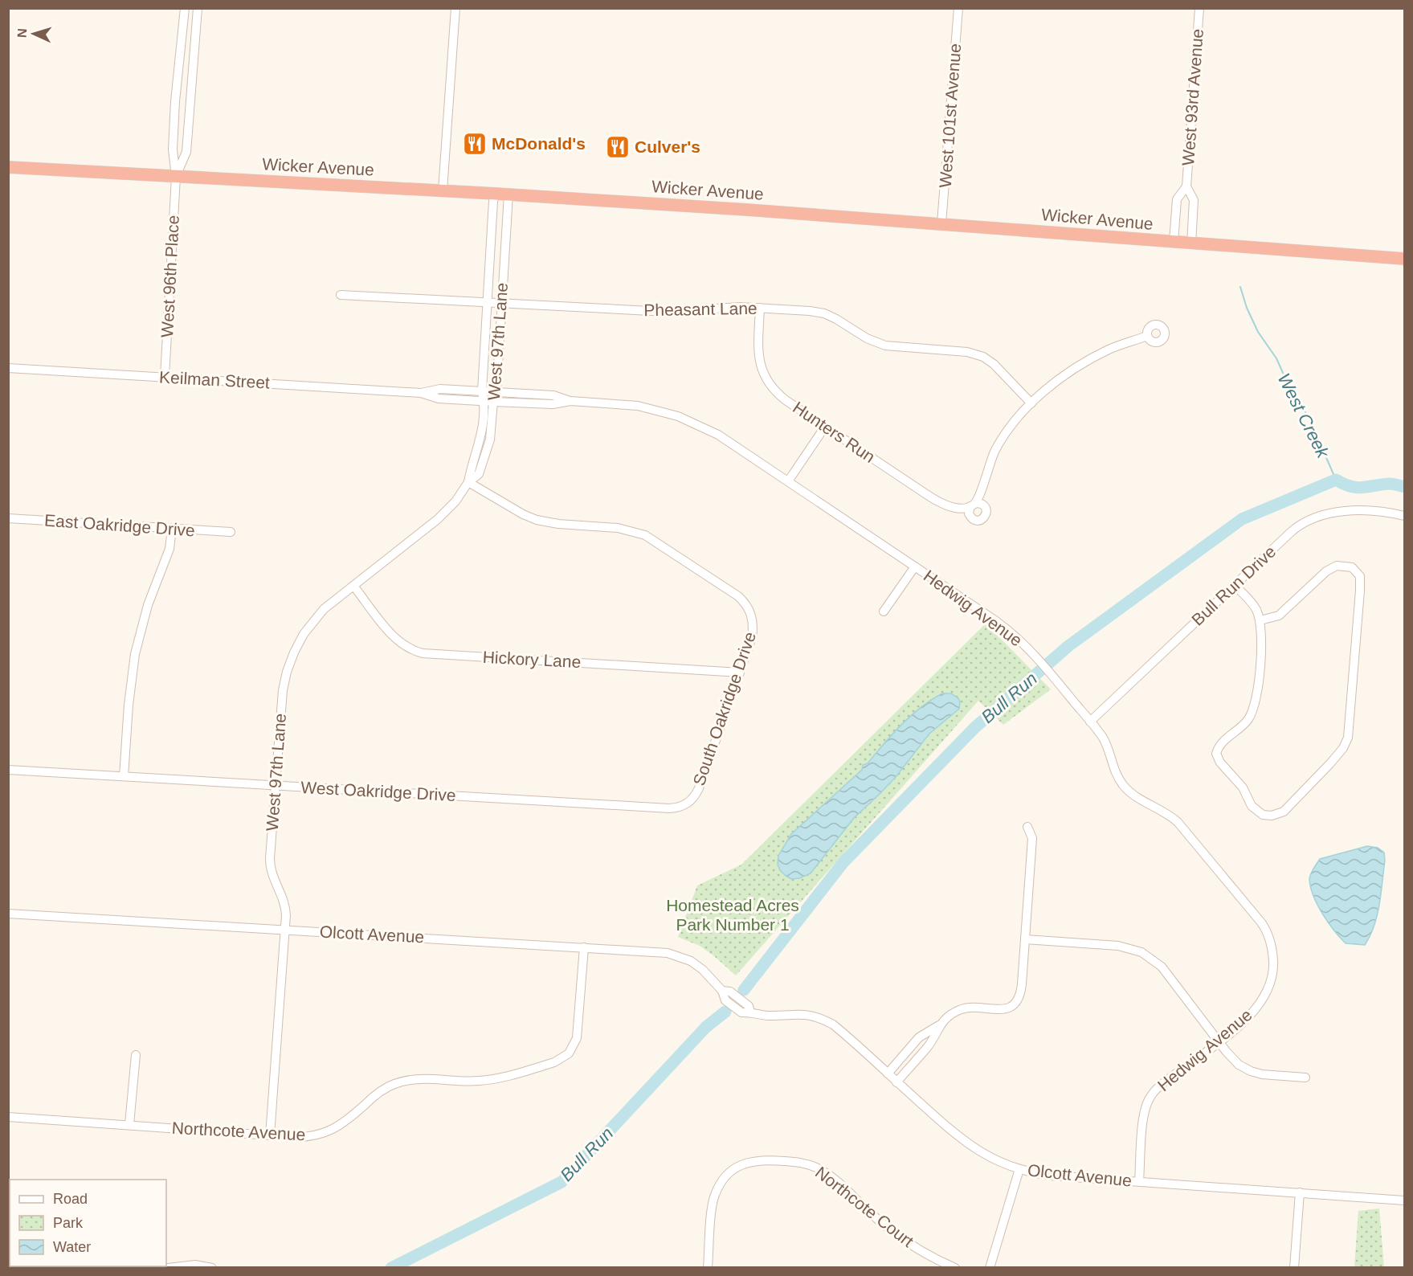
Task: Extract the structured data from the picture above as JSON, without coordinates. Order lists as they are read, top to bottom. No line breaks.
{"streets":{"highway":["Wicker Avenue"],"street":["West 93rd Avenue","West 101st Avenue","West 96th Place","Pheasant Lane","West 97th Lane","Keilman Street","Hunters Run","East Oakridge Drive","Bull Run Drive","Hedwig Avenue","Hickory Lane","South Oakridge Drive","West Oakridge Drive","Olcott Avenue","Northcote Avenue","Northcote Court"]},"crossings":[["West 93rd Avenue","Wicker Avenue"],["West 101st Avenue","Wicker Avenue"],["Wicker Avenue","West 96th Place"],["Wicker Avenue","West 97th Lane"],["West 96th Place","Keilman Street"],["Pheasant Lane","West 97th Lane"],["Pheasant Lane","Hunters Run"],["West 97th Lane","Keilman Street"],["West 97th Lane","Hedwig Avenue"],["West 97th Lane","Hickory Lane"],["West 97th Lane","South Oakridge Drive"],["West 97th Lane","West Oakridge Drive"],["West 97th Lane","Olcott Avenue"],["West 97th Lane","Northcote Avenue"],["Keilman Street","Hedwig Avenue"],["Bull Run Drive","Hedwig Avenue"],["Hedwig Avenue","Olcott Avenue"],["Hickory Lane","South Oakridge Drive"],["South Oakridge Drive","West Oakridge Drive"],["Olcott Avenue","Northcote Avenue"]],"water":["West Creek","Bull Run"],"parks":["Homestead Acres Park Number 1"],"places":{"restaurant":["McDonald's","Culver's"]},"legend":["Road","Park","Water"],"north":"left"}
